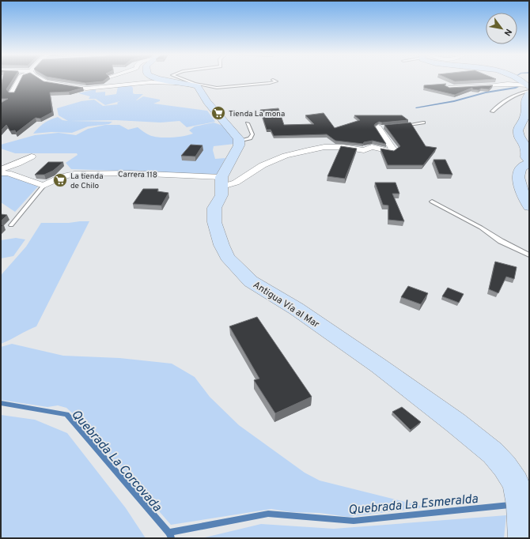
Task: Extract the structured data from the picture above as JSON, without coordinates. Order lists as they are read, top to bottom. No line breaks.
{"streets":{"main road":["Antigua Vía al Mar"],"street":["Carrera 118"]},"crossings":[["Carrera 118","Antigua Vía al Mar"]],"water":["Quebrada La Corcovada","Quebrada La Esmeralda"],"places":{"supermarket":["Tienda La mona","La tienda de Chilo"]},"north":"bottom right"}
